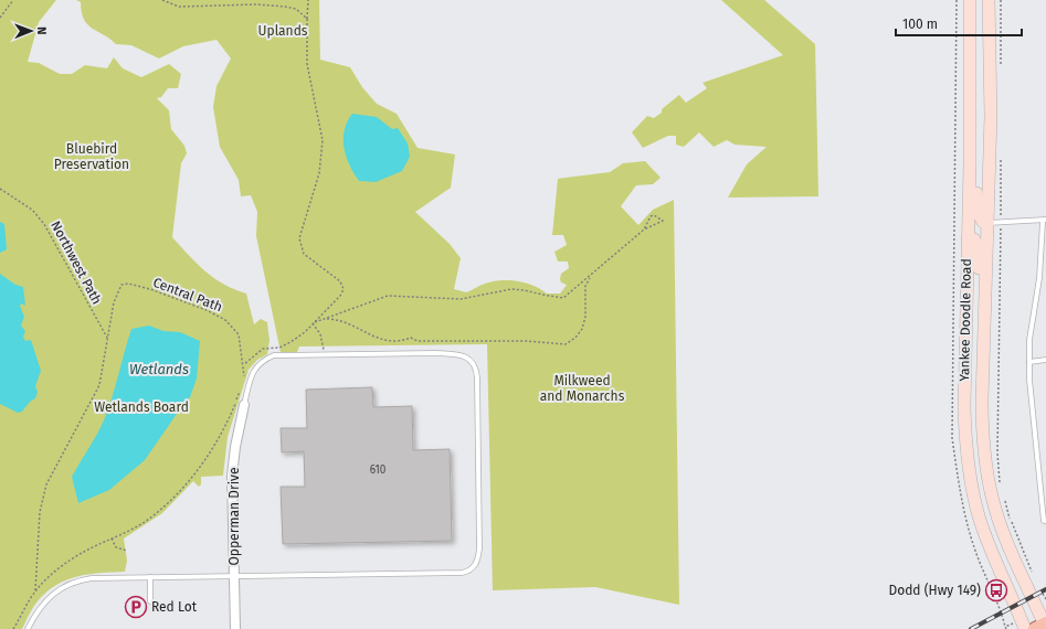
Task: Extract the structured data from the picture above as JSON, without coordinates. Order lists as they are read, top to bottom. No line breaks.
{"streets":{"main road":["Yankee Doodle Road"],"street":["Opperman Drive"],"path":["Northwest Path","Central Path"]},"crossings":[["Northwest Path","Central Path"]],"water":["Wetlands"],"parks":["Uplands","Bluebird Preservation","Milkweed and Monarchs","Wetlands Board"],"places":{"bus stop":["Dodd (Hwy 149)"],"parking":["Red Lot"]},"house_numbers":["610"],"scale_bar":"100 m","north":"right"}
